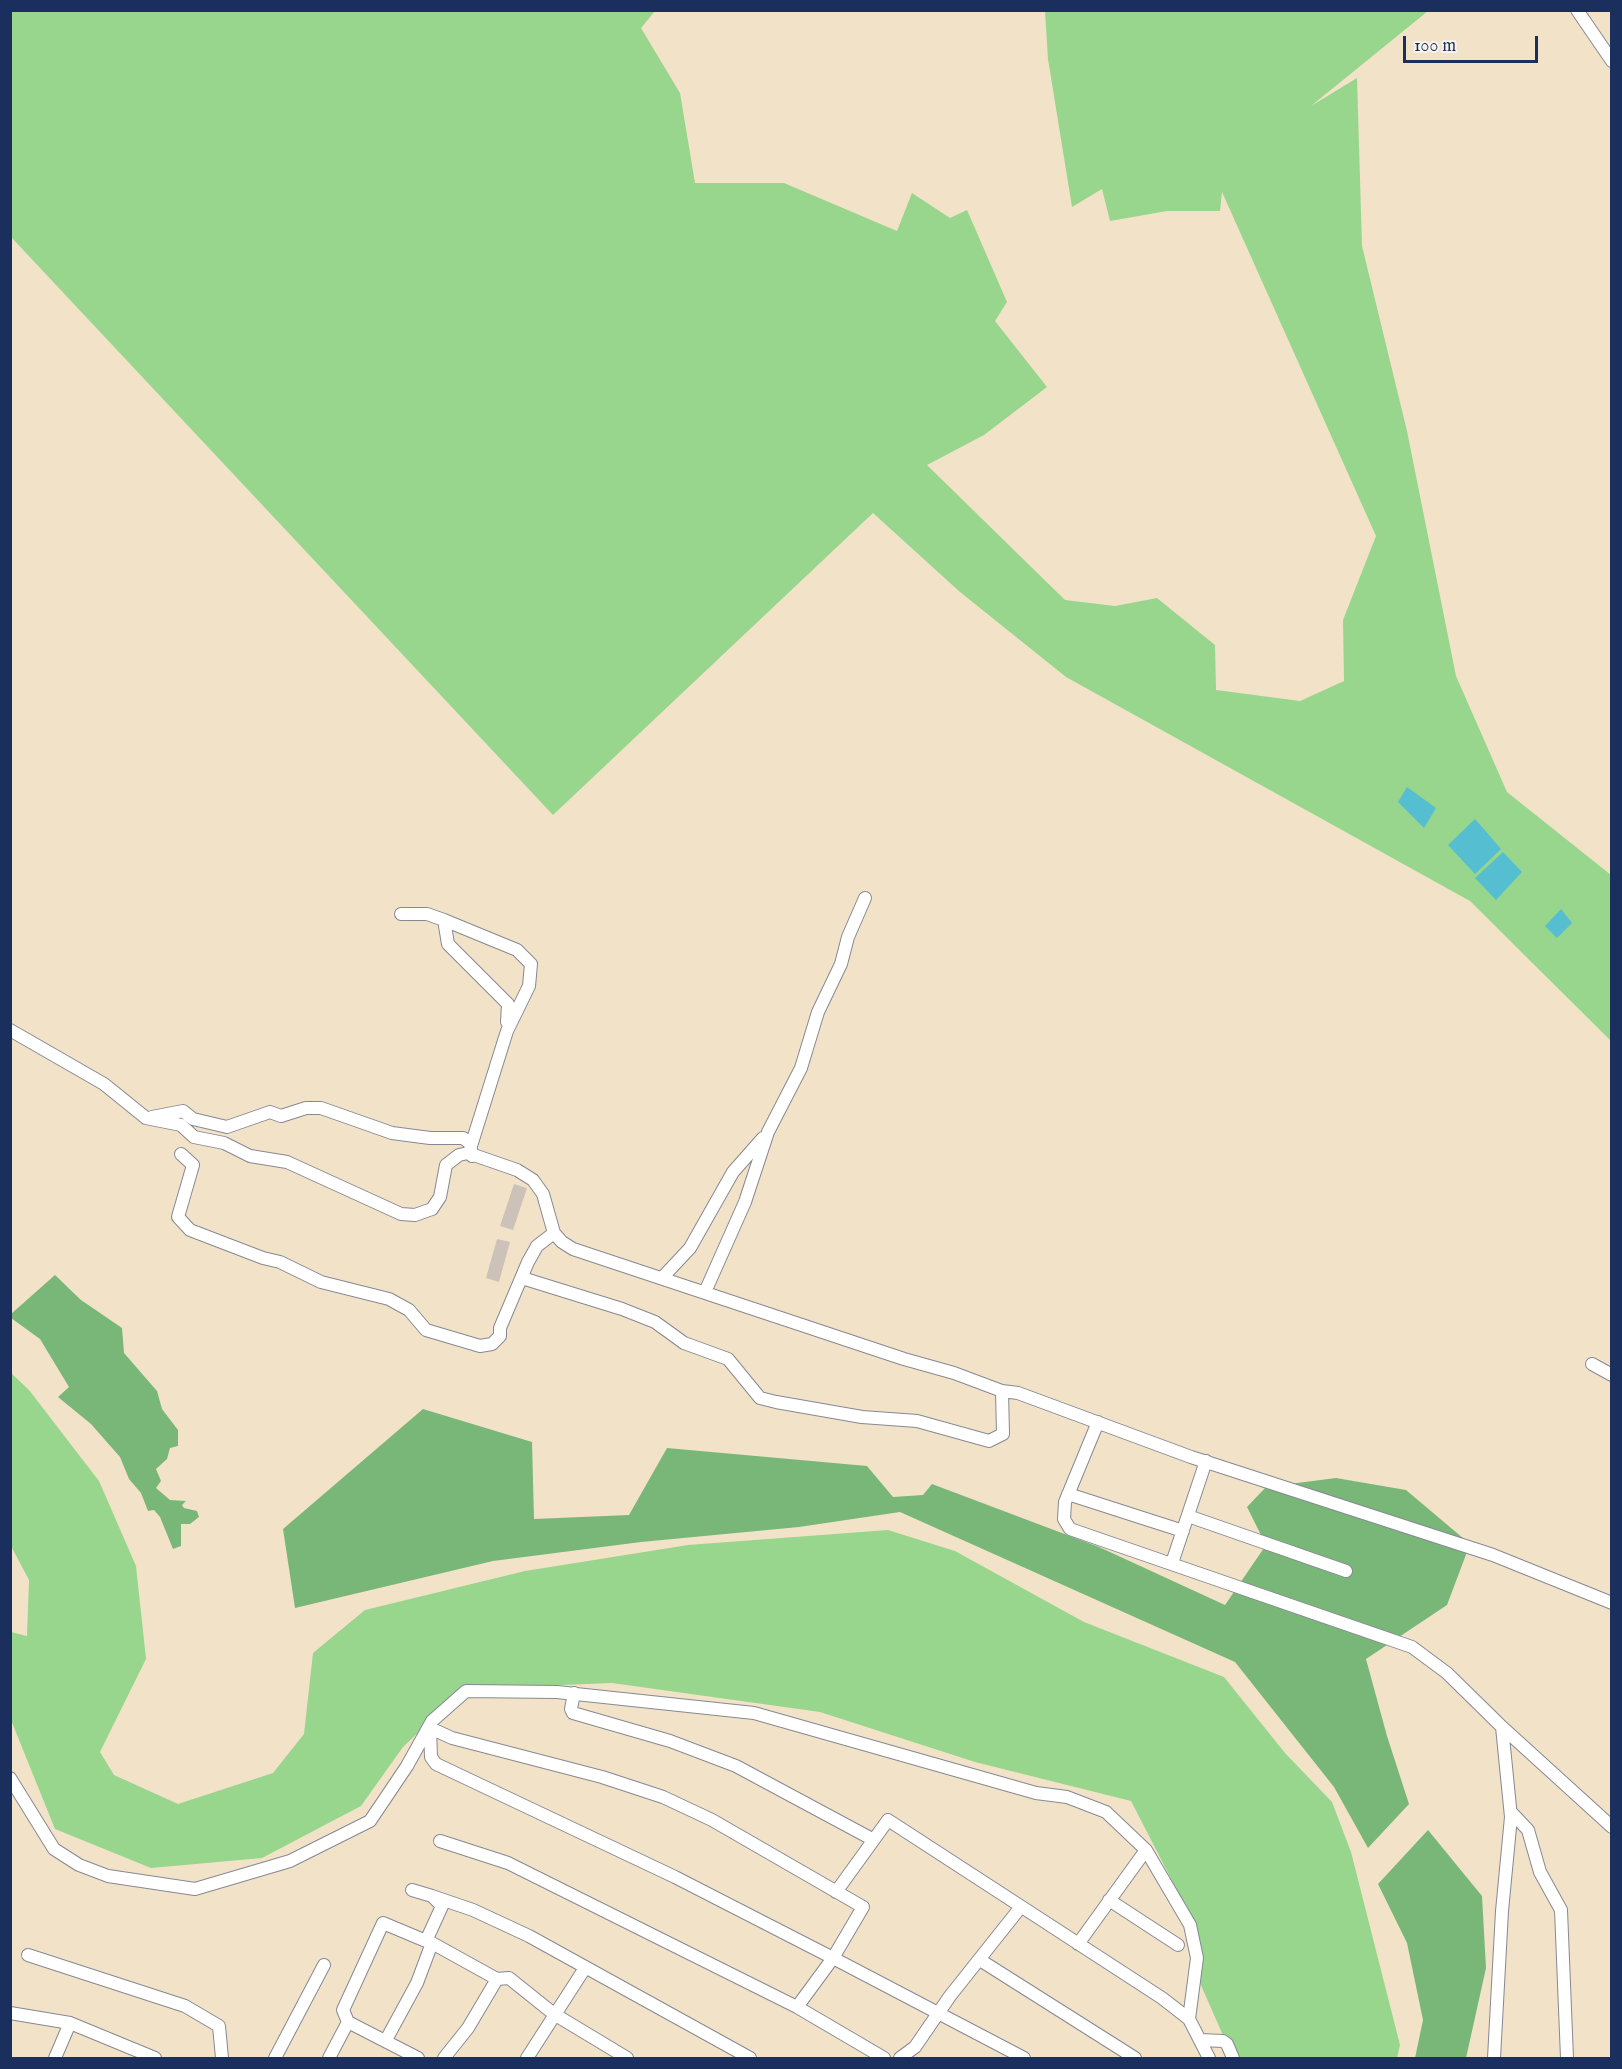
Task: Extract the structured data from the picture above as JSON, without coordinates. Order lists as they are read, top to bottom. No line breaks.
{"scale_bar":"100 m"}
